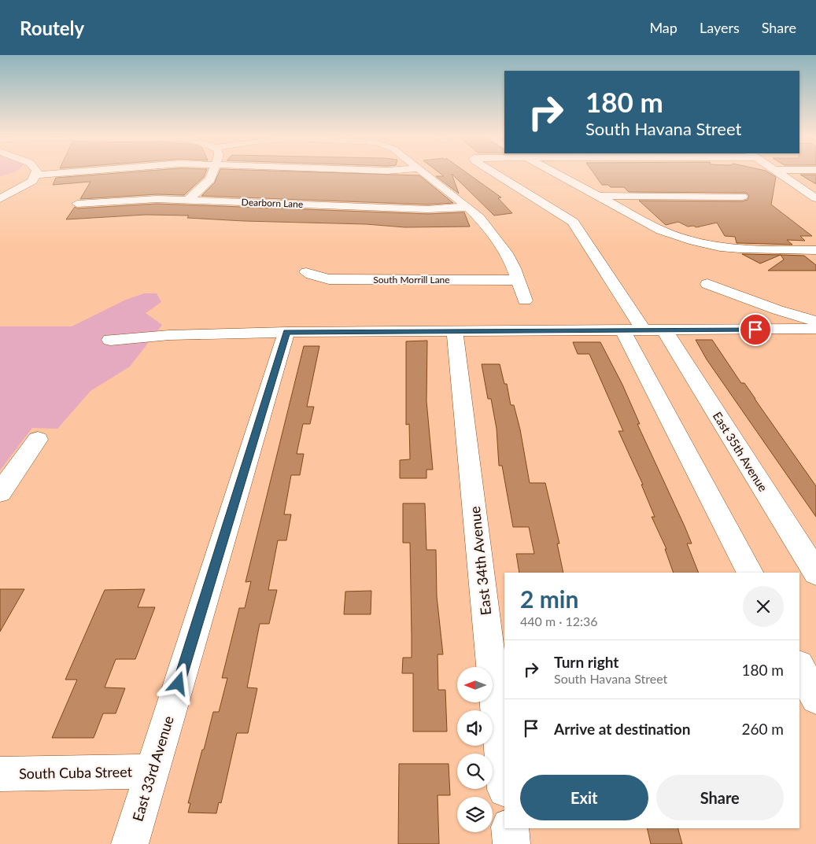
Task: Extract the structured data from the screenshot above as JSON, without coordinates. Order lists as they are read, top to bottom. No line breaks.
{"streets":{"street":["Dearborn Lane","South Morrill Lane","East 35th Avenue","East 34th Avenue","East 33rd Avenue","South Cuba Street"]},"crossings":[["East 33rd Avenue","South Cuba Street"]],"north":"left","page":{"header":"Routely","nav":["Map","Layers","Share"],"turn":["180 m","South Havana Street"],"heading":["2 min","440 m · 12:36"],"list":[{"name":"Turn right","note":"South Havana Street","value":"180 m"},{"name":"Arrive at destination","value":"260 m"}],"buttons":["Exit","Share"]}}
